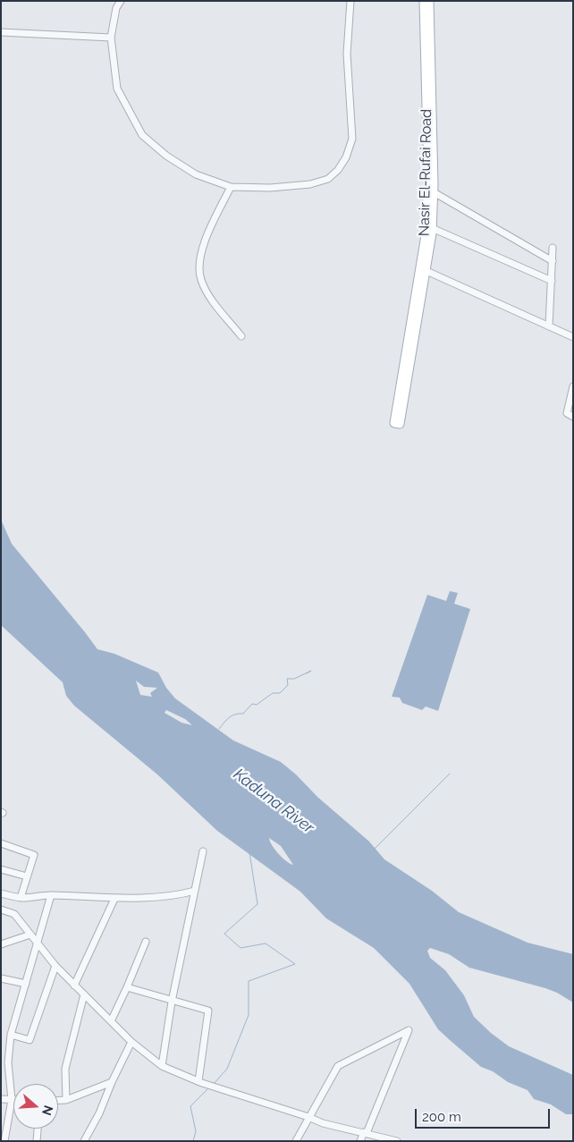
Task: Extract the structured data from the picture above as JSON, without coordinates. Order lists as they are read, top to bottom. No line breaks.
{"streets":{"main road":["Nasir El-Rufai Road"]},"water":["Kaduna River"],"scale_bar":"200 m","north":"right"}
